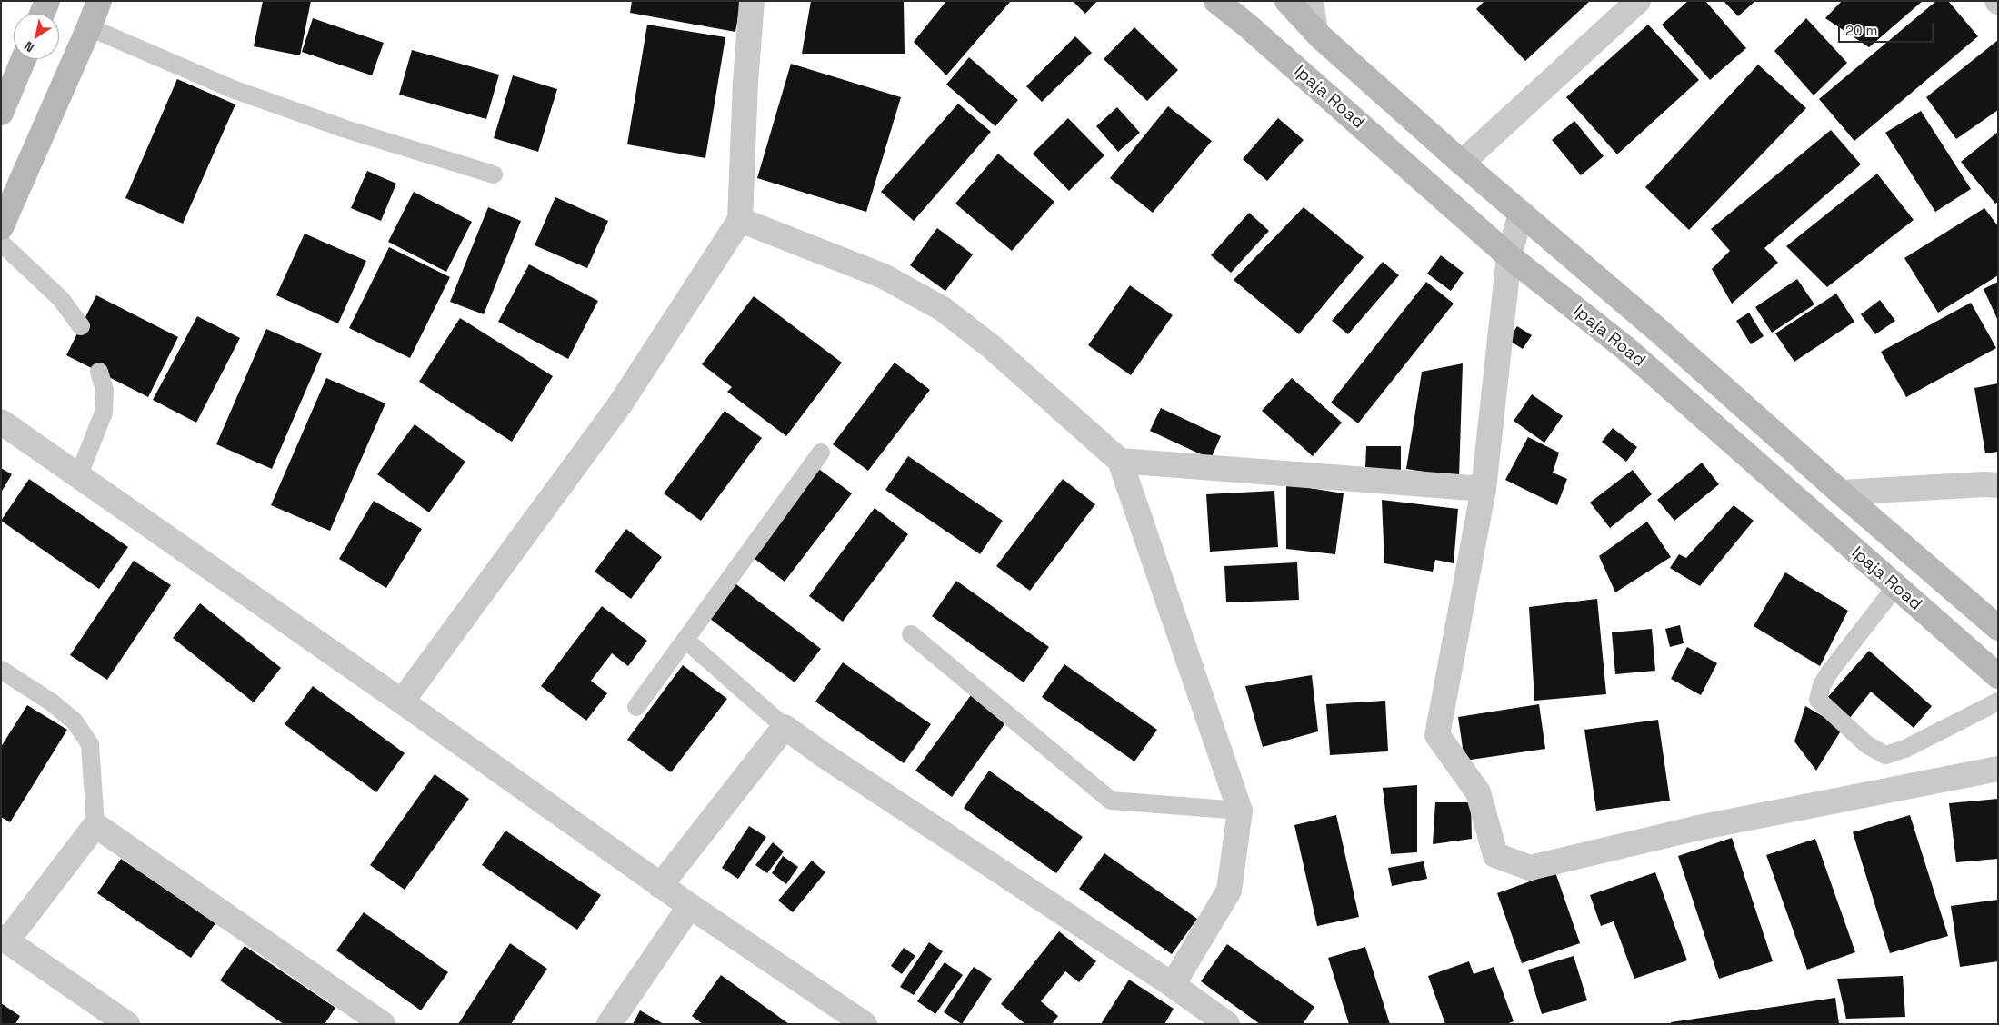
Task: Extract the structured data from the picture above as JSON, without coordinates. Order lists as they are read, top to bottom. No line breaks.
{"streets":{"main road":["Ipaja Road"]},"scale_bar":"20 m","north":"bottom left"}
